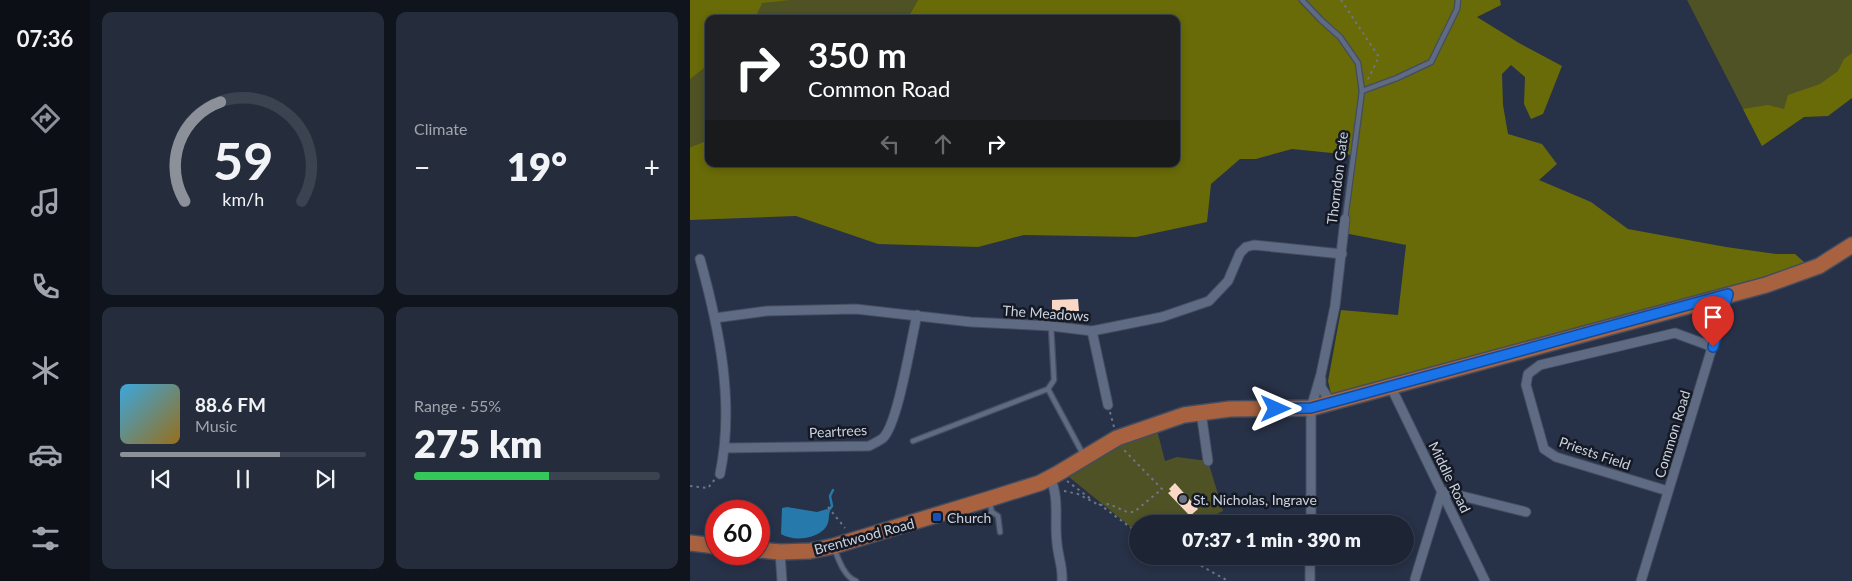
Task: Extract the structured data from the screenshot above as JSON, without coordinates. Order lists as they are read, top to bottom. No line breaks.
{"streets":{"main road":["Brentwood Road"],"street":["Thorndon Gate","The Meadows","Peartrees","Common Road","Priests Field","Middle Road"]},"crossings":[["Thorndon Gate","The Meadows"],["Thorndon Gate","Brentwood Road"],["The Meadows","Peartrees"],["Common Road","Priests Field"],["Common Road","Brentwood Road"],["Middle Road","Brentwood Road"]],"places":{"other":["St. Nicholas, Ingrave"],"transit":["Church"]},"page":{"tabs":"07:36","tile":["Climate",["Range · 55%","275 km"]],"turn":["350 m","Common Road"],"heat":["−","19°","+"],"song":["88.6 FM","Music"],"limit":"60","trip":"07:37 · 1 min · 390 m","gauge":["59","km/h"]}}
